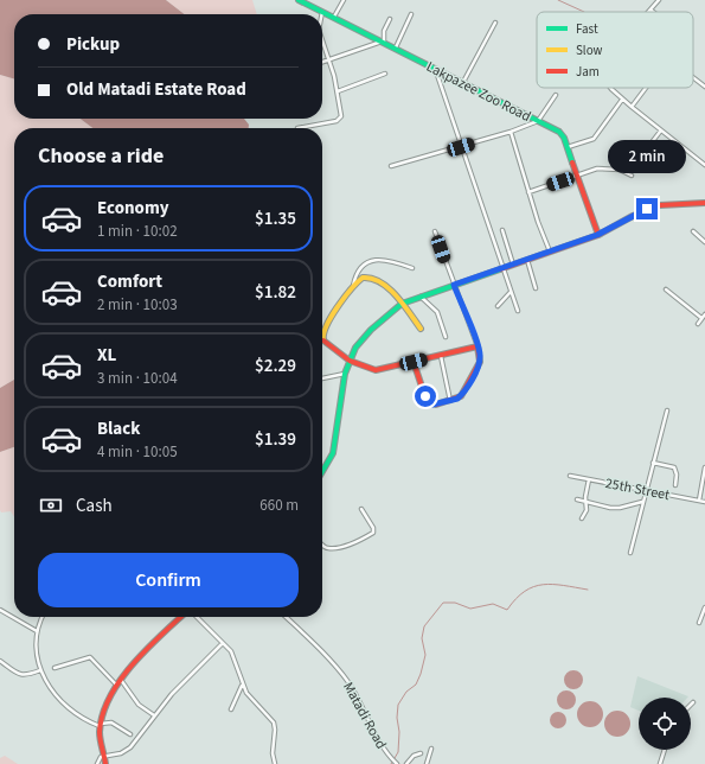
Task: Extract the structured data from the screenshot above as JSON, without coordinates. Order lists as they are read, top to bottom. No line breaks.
{"streets":{"street":["Lakpazee Zoo Road","25th Street","Matadi Road"]},"legend":["Fast","Slow","Jam"],"page":{"banner":["Pickup","Old Matadi Estate Road"],"heading":"Choose a ride","bubble":"2 min","list":[{"name":"Economy","note":"1 min · 10:02","value":"$1.35"},{"name":"Comfort","note":"2 min · 10:03","value":"$1.82"},{"name":"XL","note":"3 min · 10:04","value":"$2.29"},{"name":"Black","note":"4 min · 10:05","value":"$1.39"}],"pay":["Cash","660 m"],"buttons":"Confirm"}}
